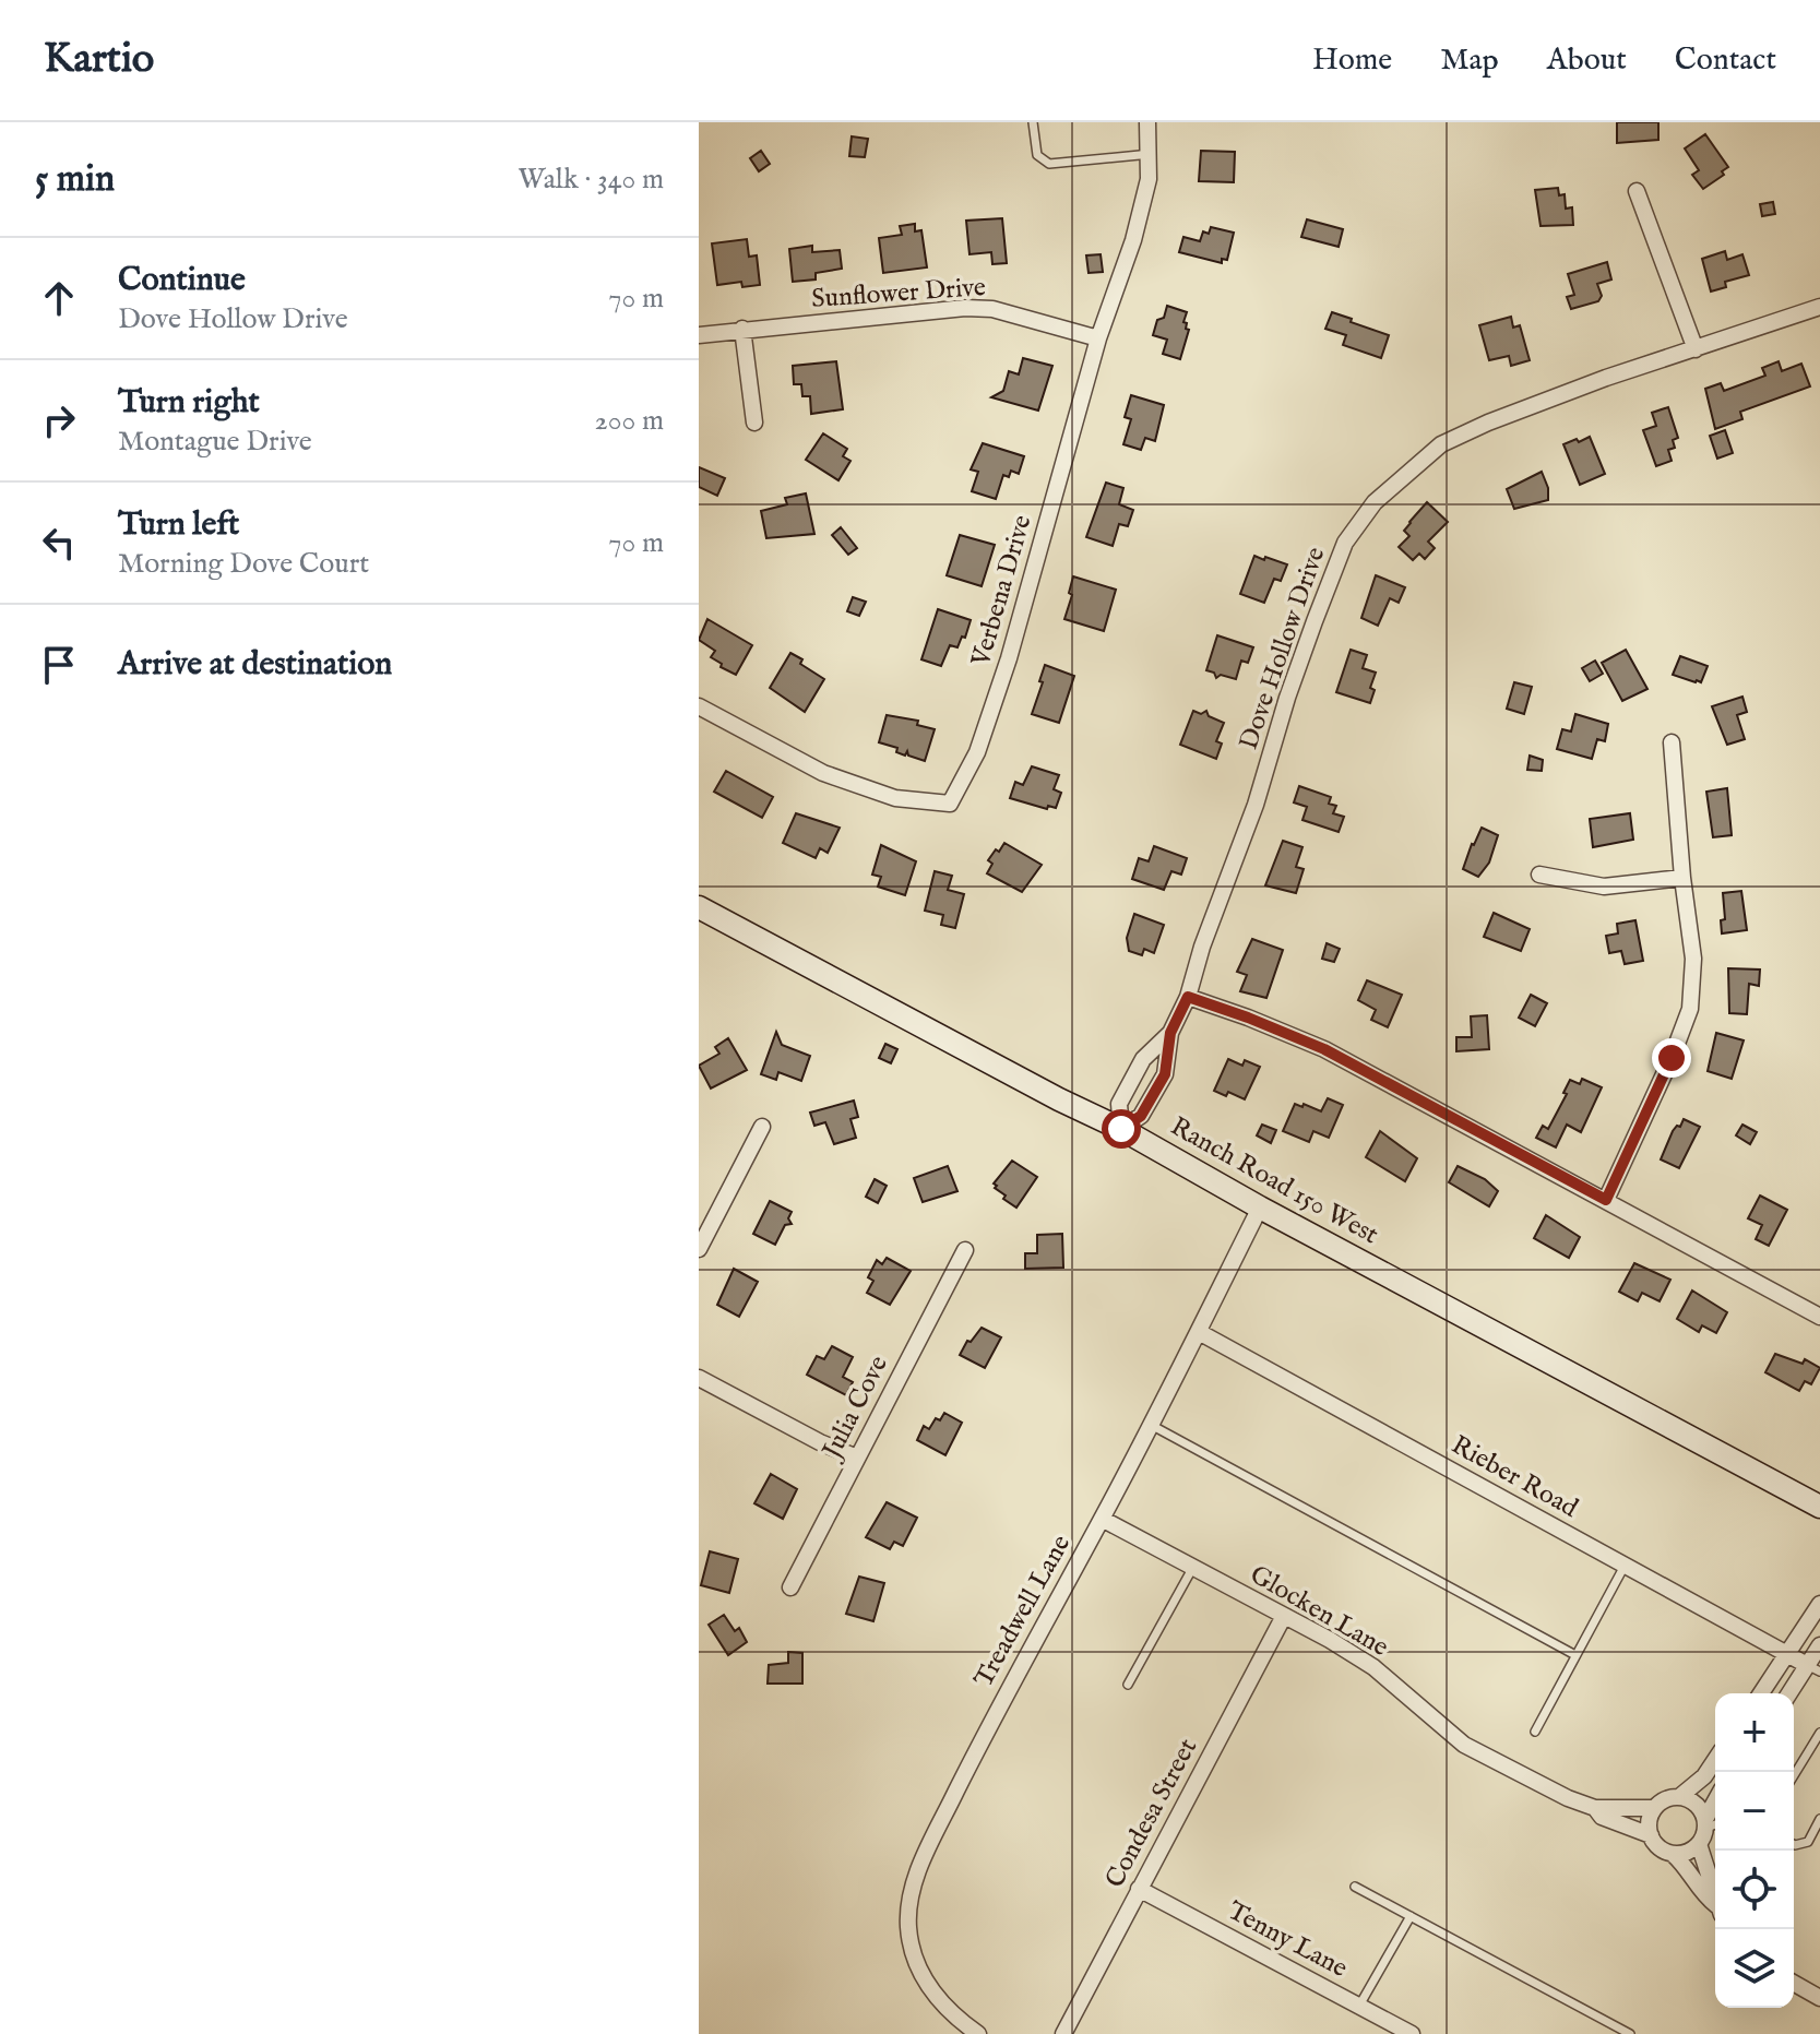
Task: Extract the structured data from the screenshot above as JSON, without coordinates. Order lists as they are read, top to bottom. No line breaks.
{"streets":{"main road":["Ranch Road 150 West"],"street":["Sunflower Drive","Verbena Drive","Dove Hollow Drive","Julia Cove","Rieber Road","Treadwell Lane","Glocken Lane","Condesa Street","Tenny Lane"]},"crossings":[["Sunflower Drive","Verbena Drive"],["Dove Hollow Drive","Ranch Road 150 West"],["Ranch Road 150 West","Treadwell Lane"],["Rieber Road","Treadwell Lane"],["Treadwell Lane","Glocken Lane"],["Glocken Lane","Condesa Street"],["Condesa Street","Tenny Lane"]],"page":{"header":"Kartio","nav":["Home","Map","About","Contact"],"heading":["5 min","Walk · 340 m"],"list":[["Continue","Dove Hollow Drive","70 m"],["Turn right","Montague Drive","200 m"],["Turn left","Morning Dove Court","70 m"],"Arrive at destination"],"map_buttons":["+","−"]}}
